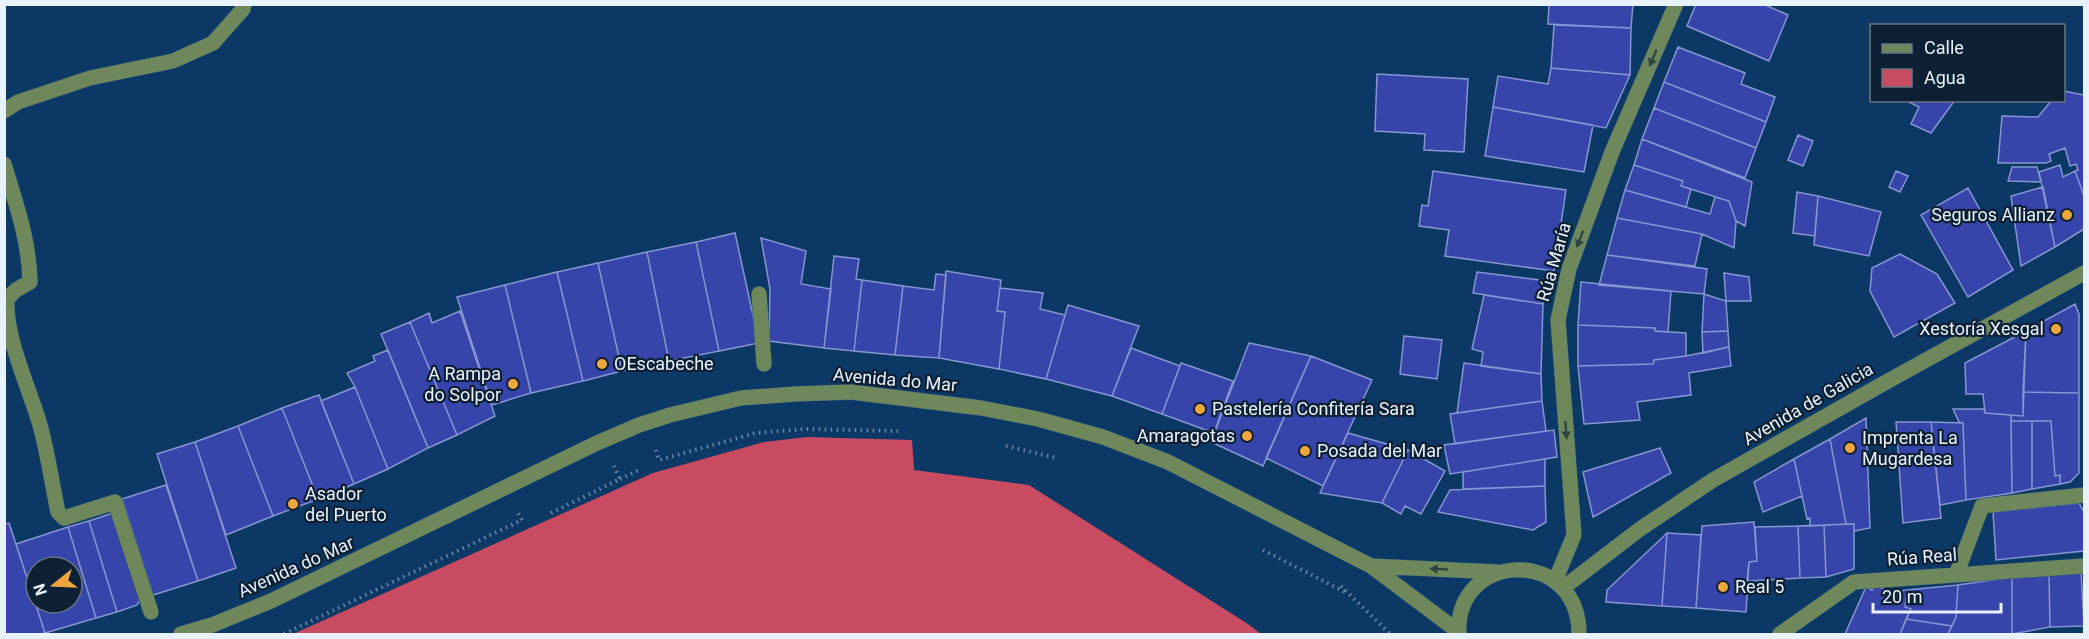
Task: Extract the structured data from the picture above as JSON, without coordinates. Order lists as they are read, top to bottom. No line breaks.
{"streets":{"street":["Rúa María","Avenida do Mar","Avenida de Galicia","Rúa Real"]},"crossings":[["Rúa María","Avenida do Mar"],["Rúa María","Avenida de Galicia"],["Avenida do Mar","Avenida de Galicia"]],"one_way":["Rúa María"],"places":["Seguros Allianz","Xestoría Xesgal","OEscabeche","A Rampa do Solpor","Pastelería Confitería Sara","Amaragotas","Imprenta La Mugardesa","Posada del Mar","Asador del Puerto","Real 5"],"legend":["Calle","Agua"],"scale_bar":"20 m","north":"left"}
